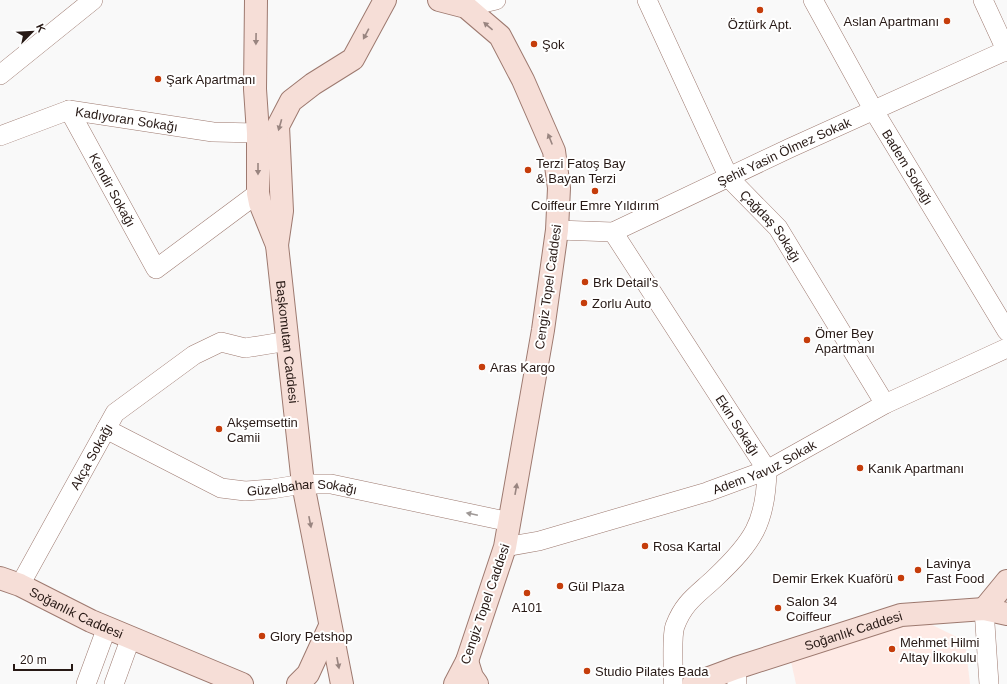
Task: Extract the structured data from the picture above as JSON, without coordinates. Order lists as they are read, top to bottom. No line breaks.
{"streets":{"street":["Kadıyoran Sokağı","Şehit Yasin Ölmez Sokak","Badem Sokağı","Kendir Sokağı","Çağdaş Sokağı","Cengiz Topel Caddesi","Başkomutan Caddesi","Ekin Sokağı","Akça Sokağı","Adem Yavuz Sokak","Güzelbahar Sokağı","Soğanlık Caddesi"]},"crossings":[["Kadıyoran Sokağı","Kendir Sokağı"],["Kadıyoran Sokağı","Başkomutan Caddesi"],["Şehit Yasin Ölmez Sokak","Badem Sokağı"],["Şehit Yasin Ölmez Sokak","Çağdaş Sokağı"],["Şehit Yasin Ölmez Sokak","Cengiz Topel Caddesi"],["Şehit Yasin Ölmez Sokak","Ekin Sokağı"],["Kendir Sokağı","Başkomutan Caddesi"],["Çağdaş Sokağı","Adem Yavuz Sokak"],["Cengiz Topel Caddesi","Adem Yavuz Sokak"],["Cengiz Topel Caddesi","Güzelbahar Sokağı"],["Başkomutan Caddesi","Akça Sokağı"],["Başkomutan Caddesi","Güzelbahar Sokağı"],["Ekin Sokağı","Adem Yavuz Sokak"],["Akça Sokağı","Güzelbahar Sokağı"],["Akça Sokağı","Soğanlık Caddesi"]],"one_way":["Cengiz Topel Caddesi","Başkomutan Caddesi","Güzelbahar Sokağı"],"places":["Öztürk Apt.","Aslan Apartmanı","Şok","Şark Apartmanı","Terzi Fatoş Bay & Bayan Terzi","Coiffeur Emre Yıldırım","Brk Detail's","Zorlu Auto","Ömer Bey Apartmanı","Aras Kargo","Akşemsettin Camii","Kanık Apartmanı","Rosa Kartal","Lavinya Fast Food","Demir Erkek Kuaförü","Gül Plaza","A101","Salon 34 Coiffeur","Glory Petshop","Mehmet Hilmi Altay İlkokulu","Studio Pilates Bada"],"scale_bar":"20 m","north":"top right"}
